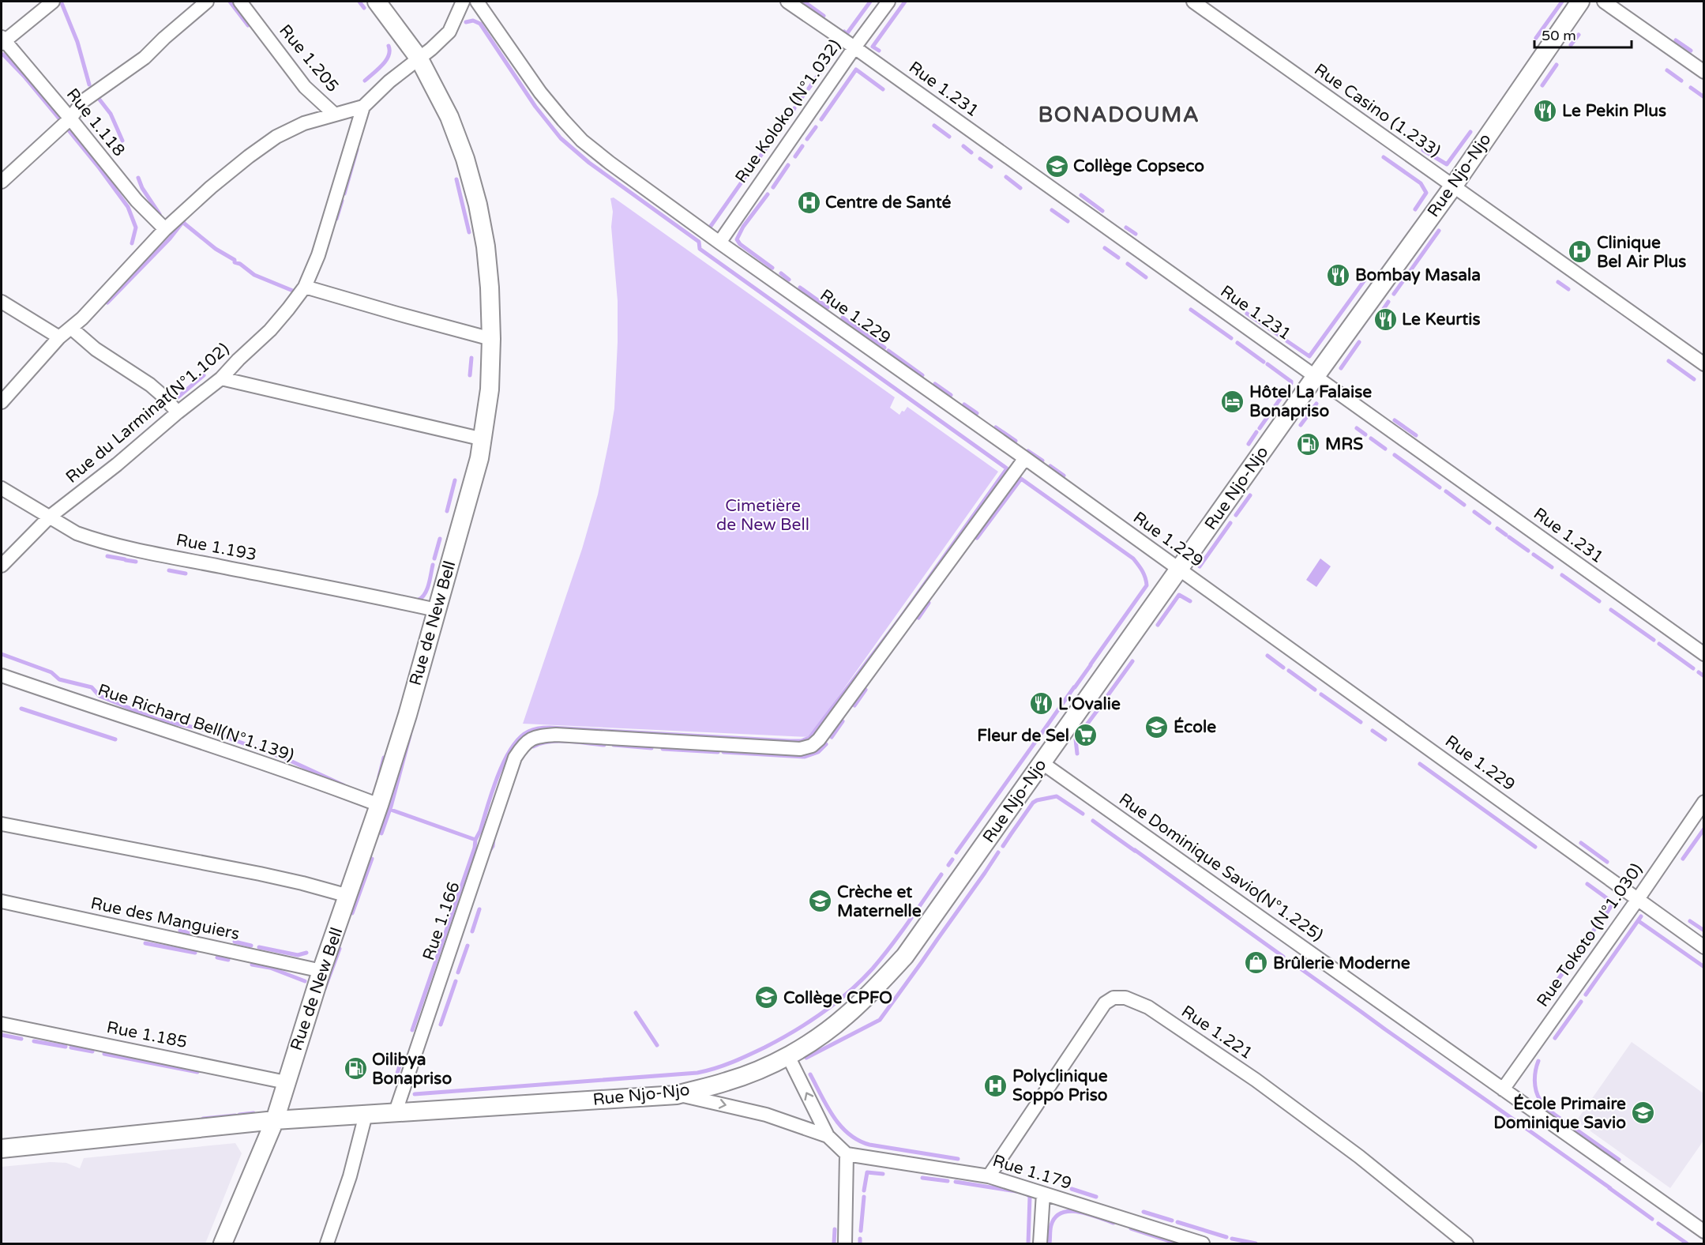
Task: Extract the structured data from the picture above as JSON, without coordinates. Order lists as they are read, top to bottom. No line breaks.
{"streets":{"main road":["Rue Njo-Njo","Rue de New Bell"],"street":["Rue 1.205","Rue 1.231","Rue Casino (1.233)","Rue Koloko (N°1.032)","Rue 1.118","Rue 1.229","Rue du Larminat(N°1.102)","Rue 1.193","Rue Richard Bell(N°1.139)","Rue Dominique Savio(N°1.225)","Rue des Manguiers","Rue 1.166","Rue Tokoto (N°1.030)","Rue 1.221","Rue 1.185","Rue 1.179"]},"crossings":[["Rue 1.231","Rue Koloko (N°1.032)"],["Rue 1.231","Rue Njo-Njo"],["Rue Casino (1.233)","Rue Njo-Njo"],["Rue Koloko (N°1.032)","Rue 1.229"],["Rue Njo-Njo","Rue 1.229"],["Rue Njo-Njo","Rue de New Bell"],["Rue Njo-Njo","Rue Dominique Savio(N°1.225)"],["Rue Njo-Njo","Rue 1.166"],["Rue 1.229","Rue 1.166"],["Rue 1.229","Rue Tokoto (N°1.030)"],["Rue du Larminat(N°1.102)","Rue 1.193"],["Rue du Larminat(N°1.102)","Rue de New Bell"],["Rue 1.193","Rue de New Bell"],["Rue de New Bell","Rue Richard Bell(N°1.139)"],["Rue de New Bell","Rue des Manguiers"],["Rue de New Bell","Rue 1.185"],["Rue Dominique Savio(N°1.225)","Rue Tokoto (N°1.030)"],["Rue 1.221","Rue 1.179"]],"districts":["BONADOUMA"],"parks":["Cimetière de New Bell"],"places":{"restaurant":["Le Pekin Plus","Bombay Masala","Le Keurtis","L'Ovalie"],"school or university":["Collège Copseco","École","Crèche et Maternelle","Collège CPFO","École Primaire Dominique Savio"],"hospital":["Centre de Santé","Clinique Bel Air Plus","Polyclinique Soppo Priso"],"hotel":["Hôtel La Falaise Bonapriso"],"fuel station":["MRS","Oilibya Bonapriso"],"supermarket":["Fleur de Sel"],"shop":["Brûlerie Moderne"]},"scale_bar":"50 m"}
